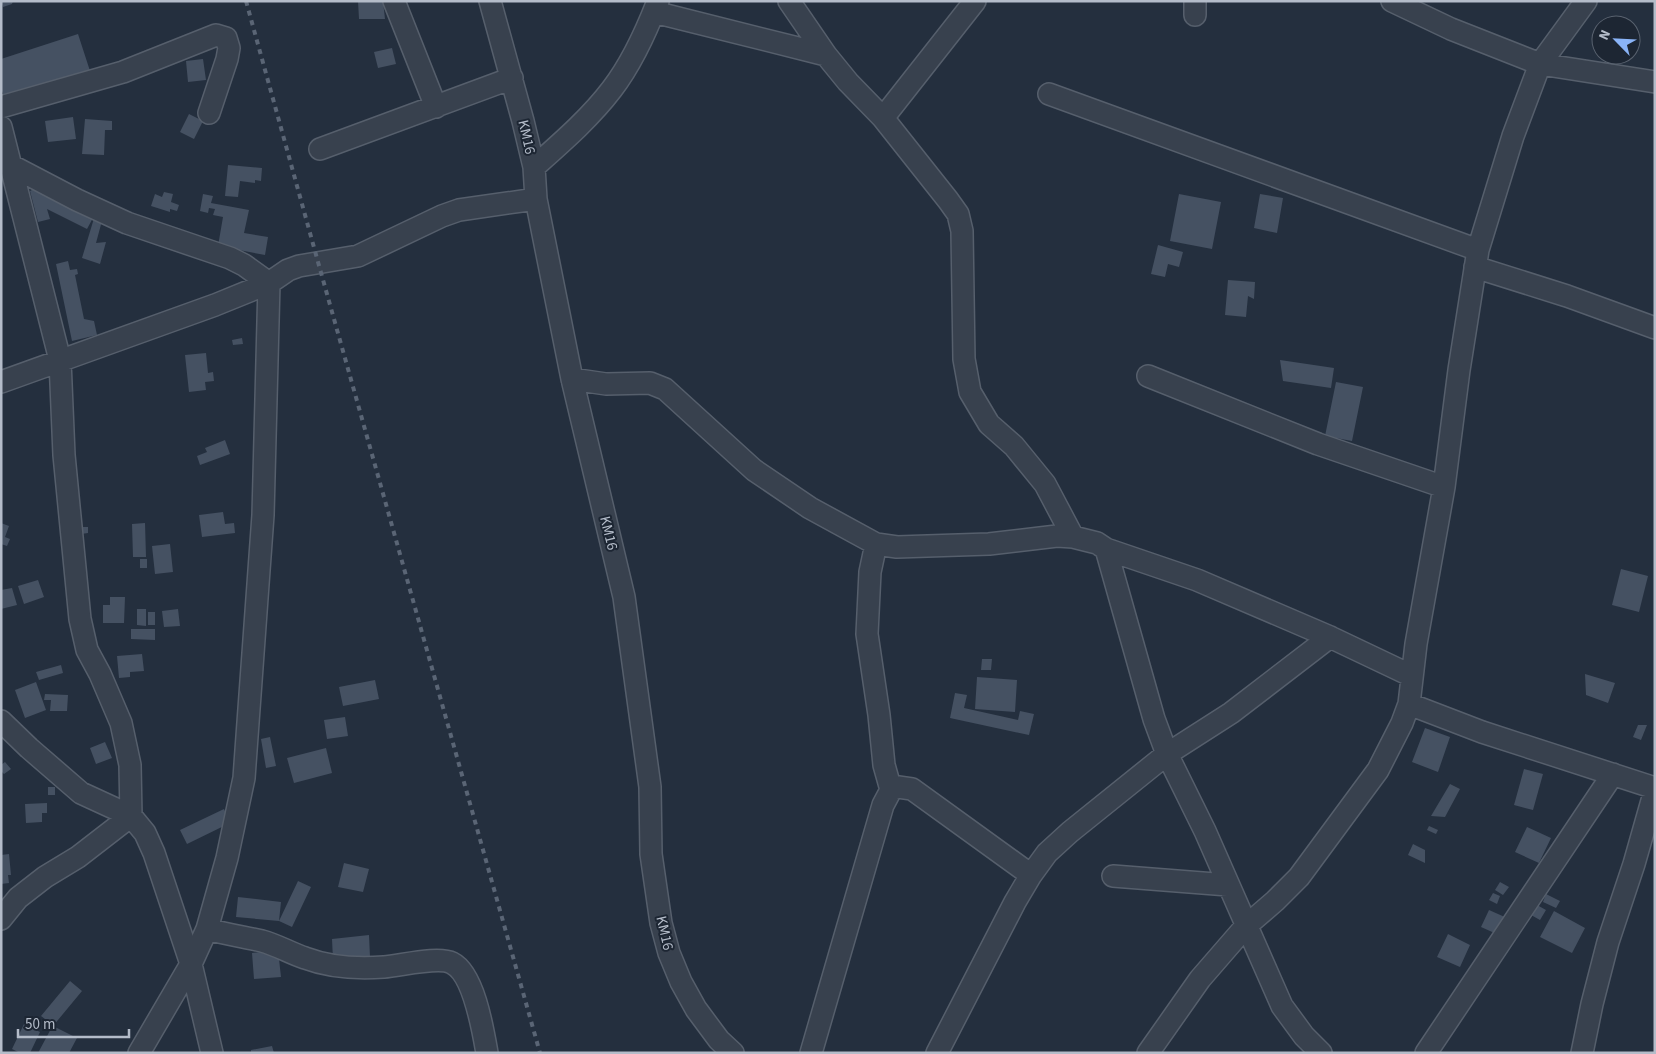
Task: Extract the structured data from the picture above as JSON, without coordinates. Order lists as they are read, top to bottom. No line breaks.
{"streets":{"street":["KM16"]},"scale_bar":"50 m","north":"top left"}
